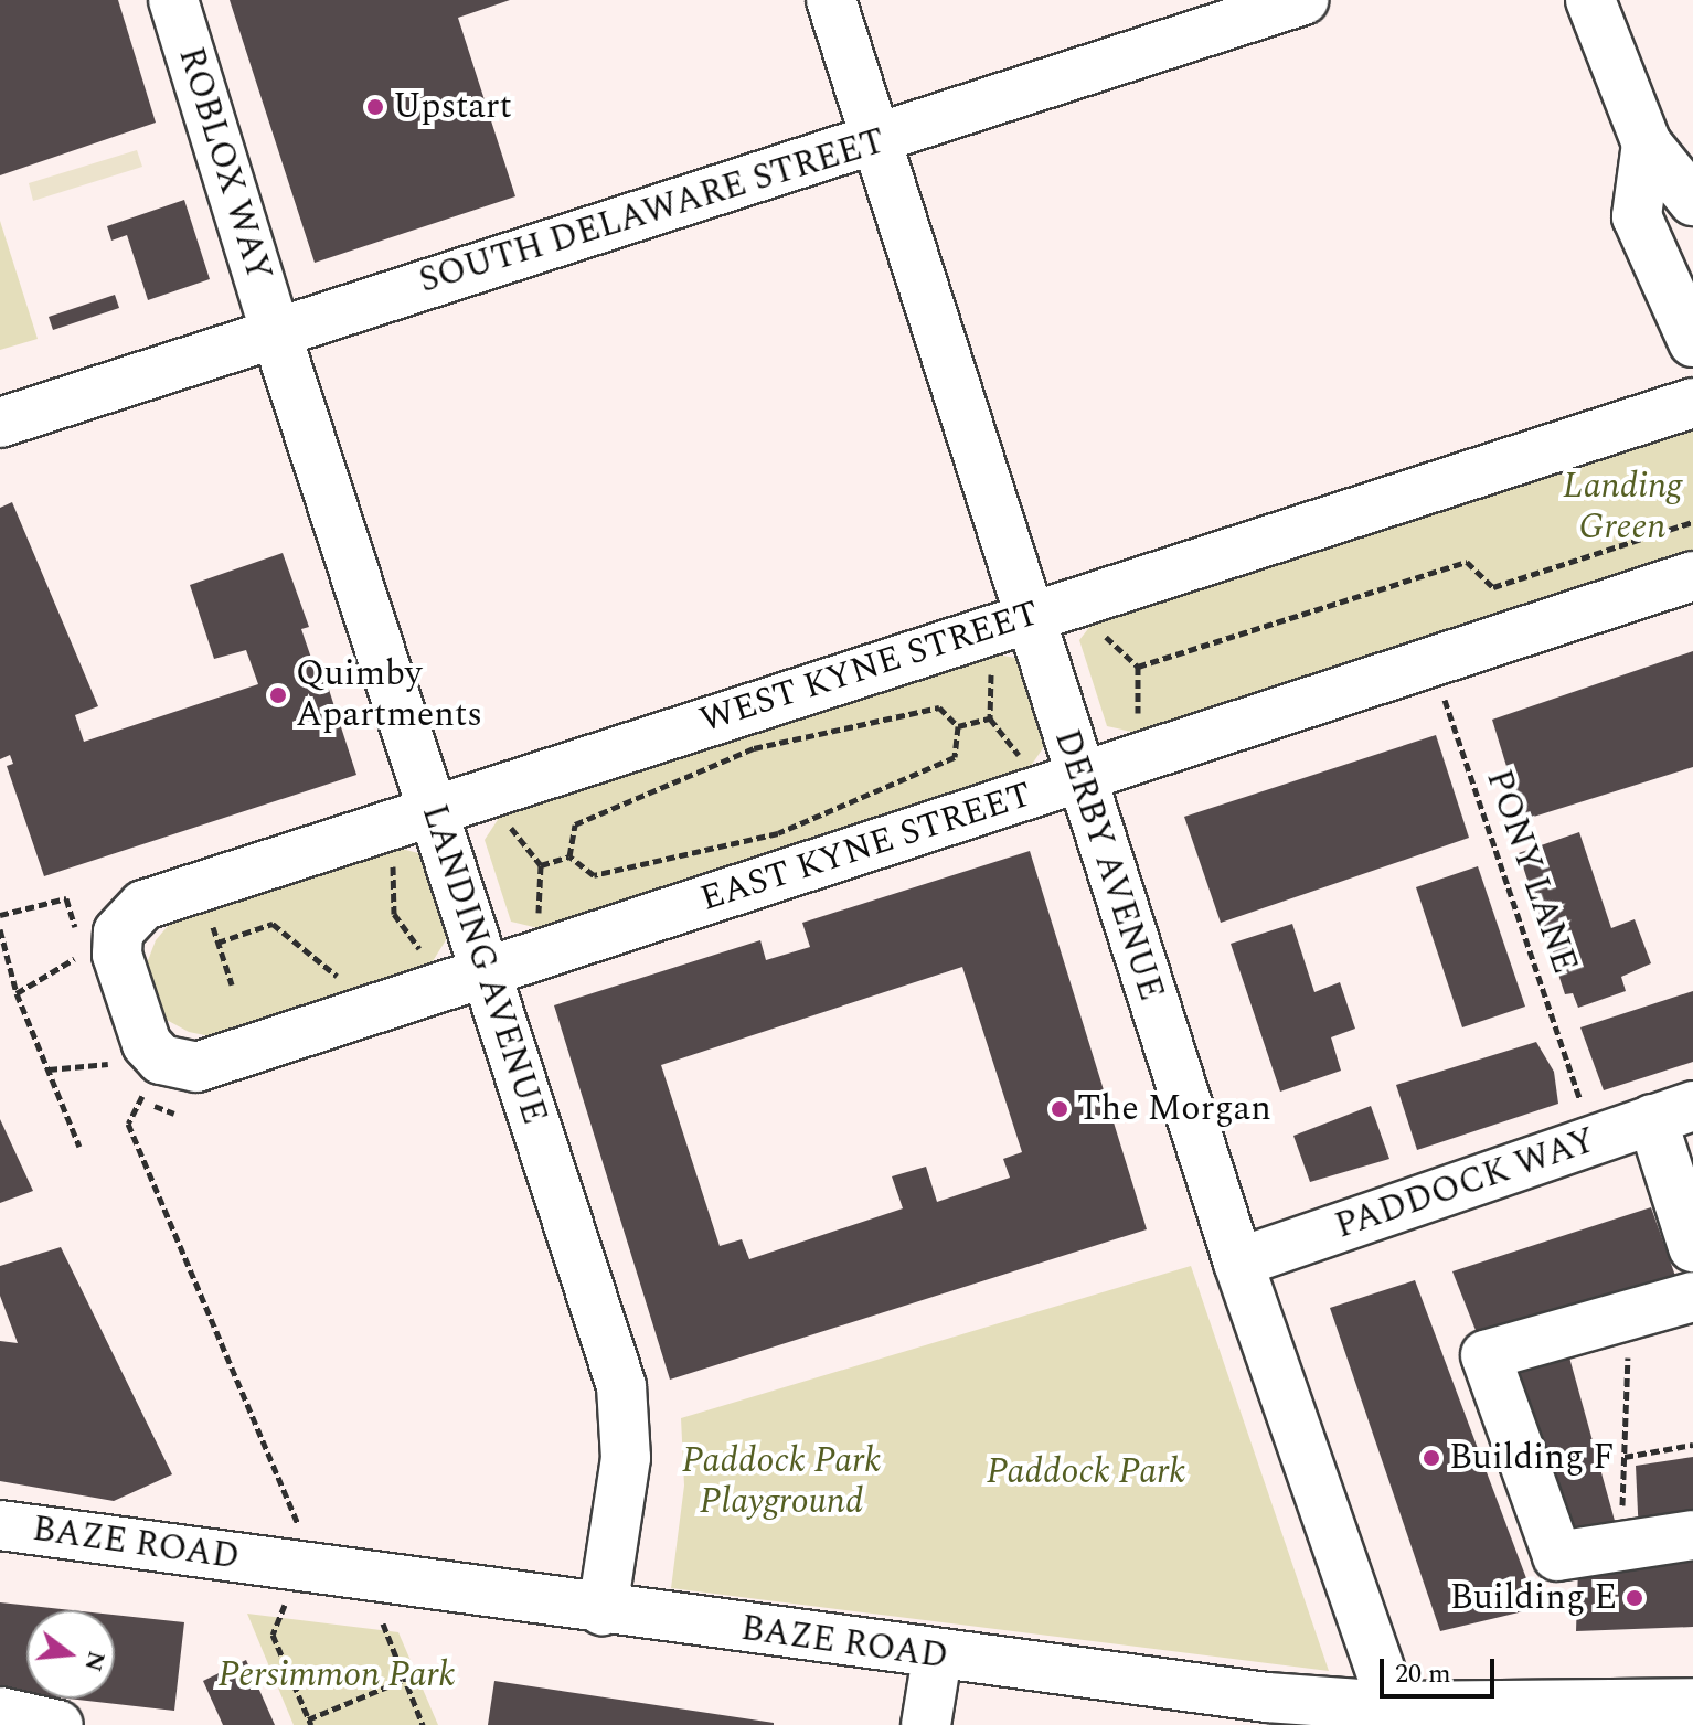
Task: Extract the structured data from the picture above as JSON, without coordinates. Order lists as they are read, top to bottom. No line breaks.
{"streets":{"street":["ROBLOX WAY","SOUTH DELAWARE STREET","WEST KYNE STREET","EAST KYNE STREET","DERBY AVENUE","LANDING AVENUE","PADDOCK WAY","BAZE ROAD"],"path":["PONY LANE"]},"crossings":[["ROBLOX WAY","SOUTH DELAWARE STREET"],["ROBLOX WAY","LANDING AVENUE"],["SOUTH DELAWARE STREET","DERBY AVENUE"],["SOUTH DELAWARE STREET","LANDING AVENUE"],["WEST KYNE STREET","EAST KYNE STREET"],["WEST KYNE STREET","DERBY AVENUE"],["WEST KYNE STREET","LANDING AVENUE"],["EAST KYNE STREET","DERBY AVENUE"],["EAST KYNE STREET","PONY LANE"],["EAST KYNE STREET","LANDING AVENUE"],["DERBY AVENUE","PADDOCK WAY"],["DERBY AVENUE","BAZE ROAD"],["LANDING AVENUE","BAZE ROAD"]],"parks":["Landing Green","Paddock Park Playground","Paddock Park","Persimmon Park"],"places":["Upstart","Quimby Apartments","The Morgan","Building F","Building E"],"scale_bar":"20 m","north":"right"}
